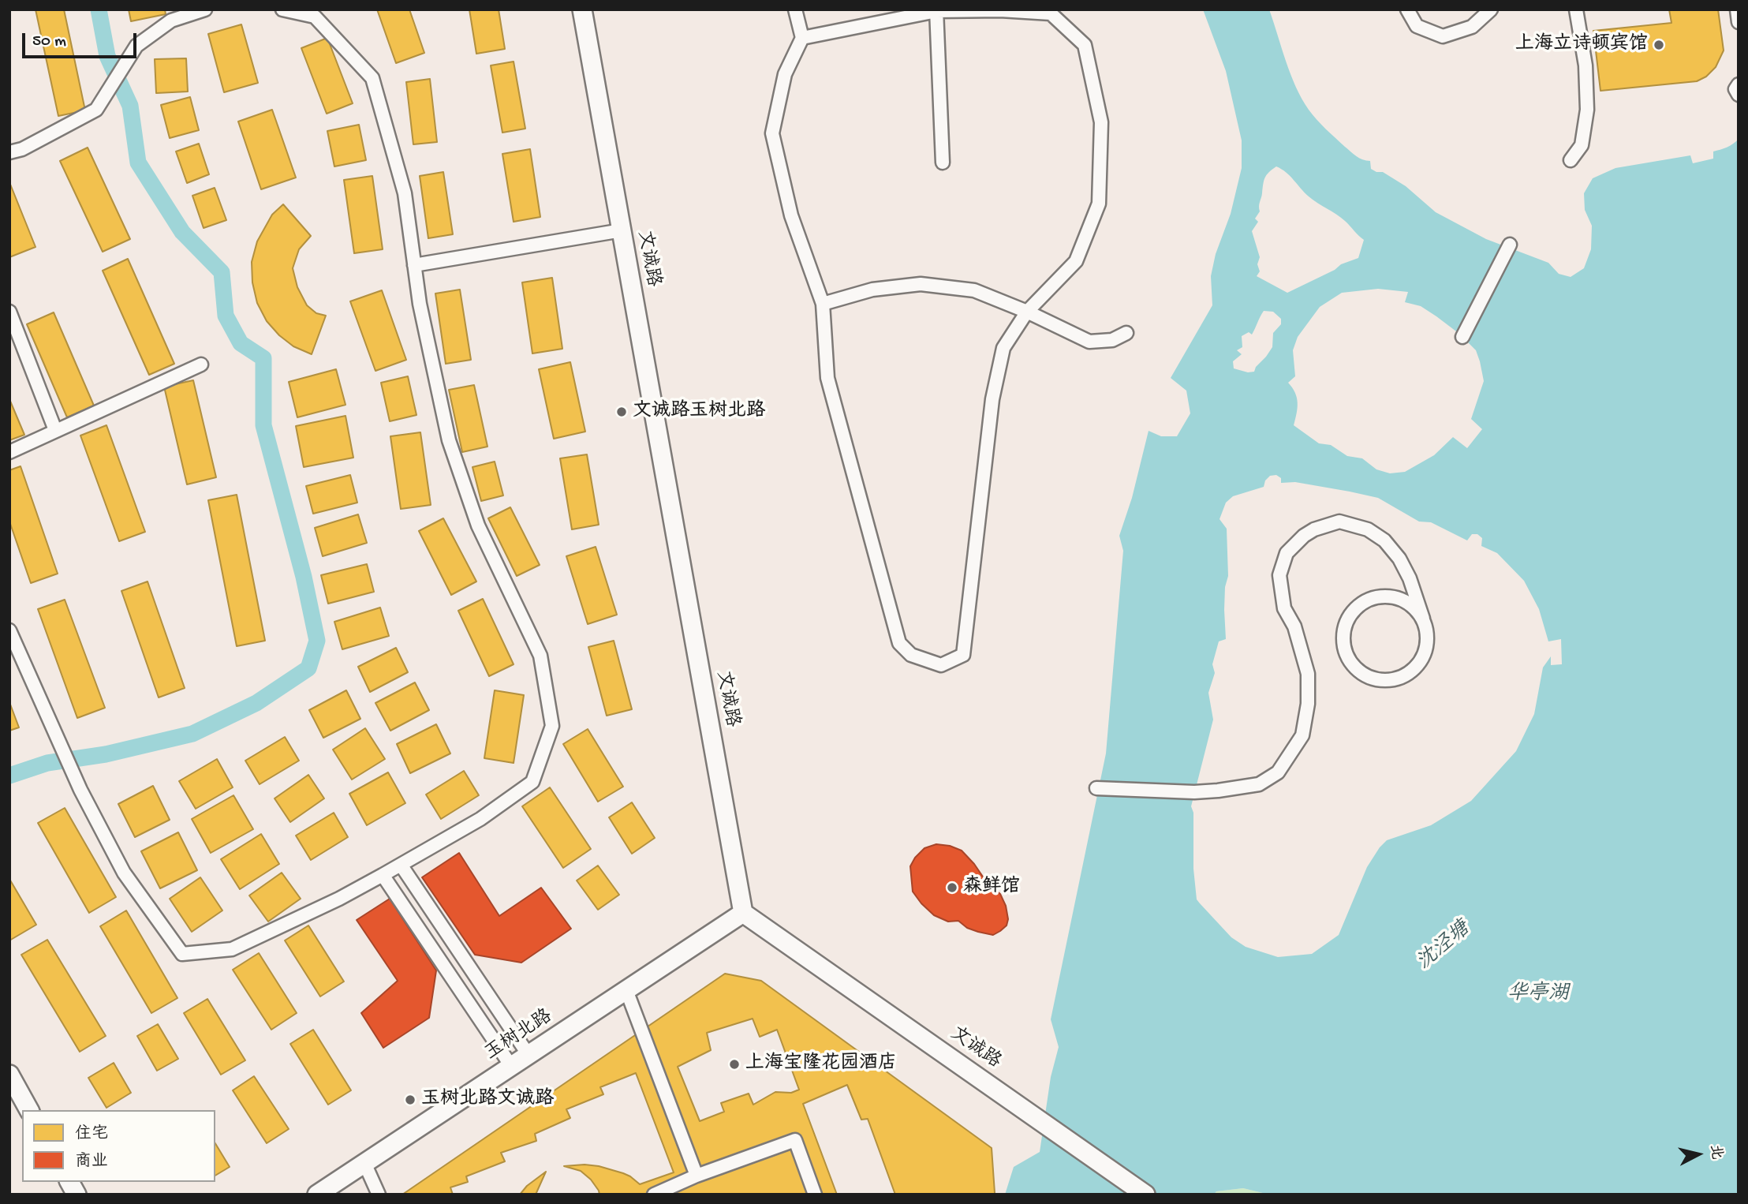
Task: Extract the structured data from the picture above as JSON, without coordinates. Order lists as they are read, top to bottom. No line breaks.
{"streets":{"street":["文诚路","玉树北路"]},"crossings":[["文诚路","玉树北路"]],"water":["沈泾塘","华亭湖"],"places":["上海立诗顿宾馆","文诚路玉树北路","森鲜馆","上海宝隆花园酒店","玉树北路文诚路"],"legend":["住宅","商业"],"scale_bar":"50 m","north":"right"}
